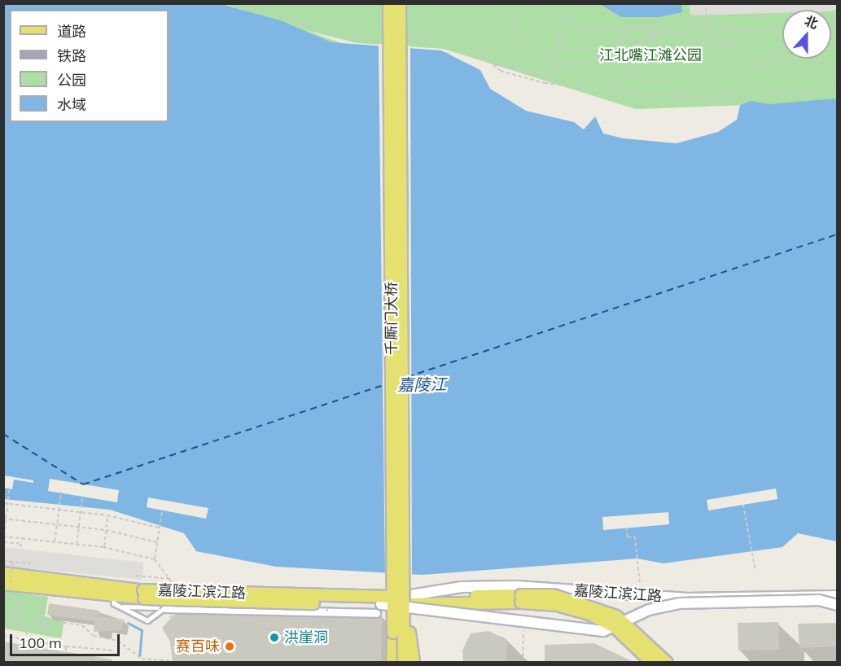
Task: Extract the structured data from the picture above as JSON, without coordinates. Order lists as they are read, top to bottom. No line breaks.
{"streets":{"main road":["千厮门大桥","嘉陵江滨江路"]},"crossings":[["千厮门大桥","嘉陵江滨江路"]],"water":["嘉陵江"],"parks":["江北嘴江滩公园"],"places":["洪崖洞","赛百味"],"legend":["道路","铁路","公园","水域"],"scale_bar":"100 m","north":"top"}
